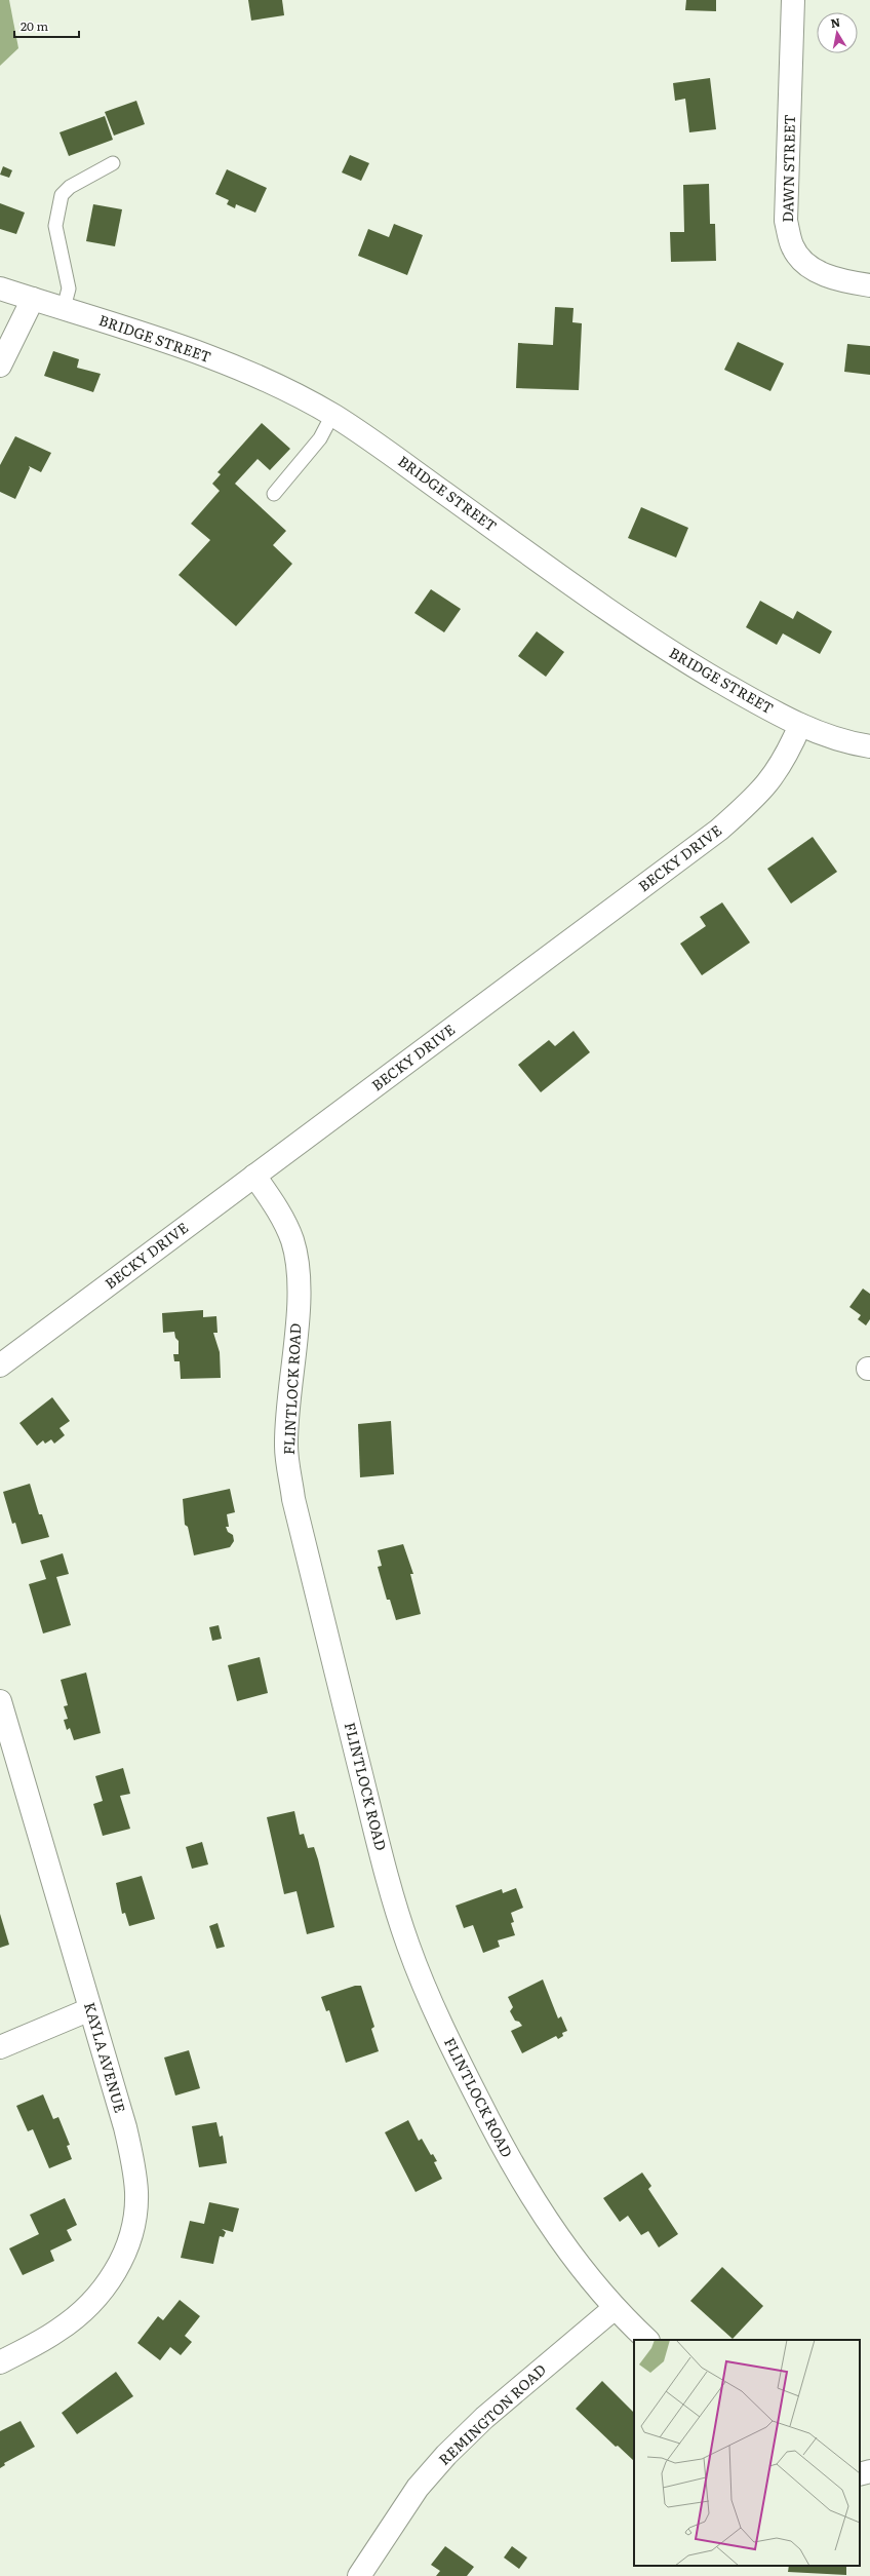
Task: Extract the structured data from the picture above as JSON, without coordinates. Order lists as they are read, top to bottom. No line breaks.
{"streets":{"street":["DAWN STREET","BRIDGE STREET","BECKY DRIVE","FLINTLOCK ROAD","KAYLA AVENUE","REMINGTON ROAD"]},"crossings":[["BRIDGE STREET","BECKY DRIVE"],["BECKY DRIVE","FLINTLOCK ROAD"],["FLINTLOCK ROAD","REMINGTON ROAD"]],"scale_bar":"20 m","north":"top"}
